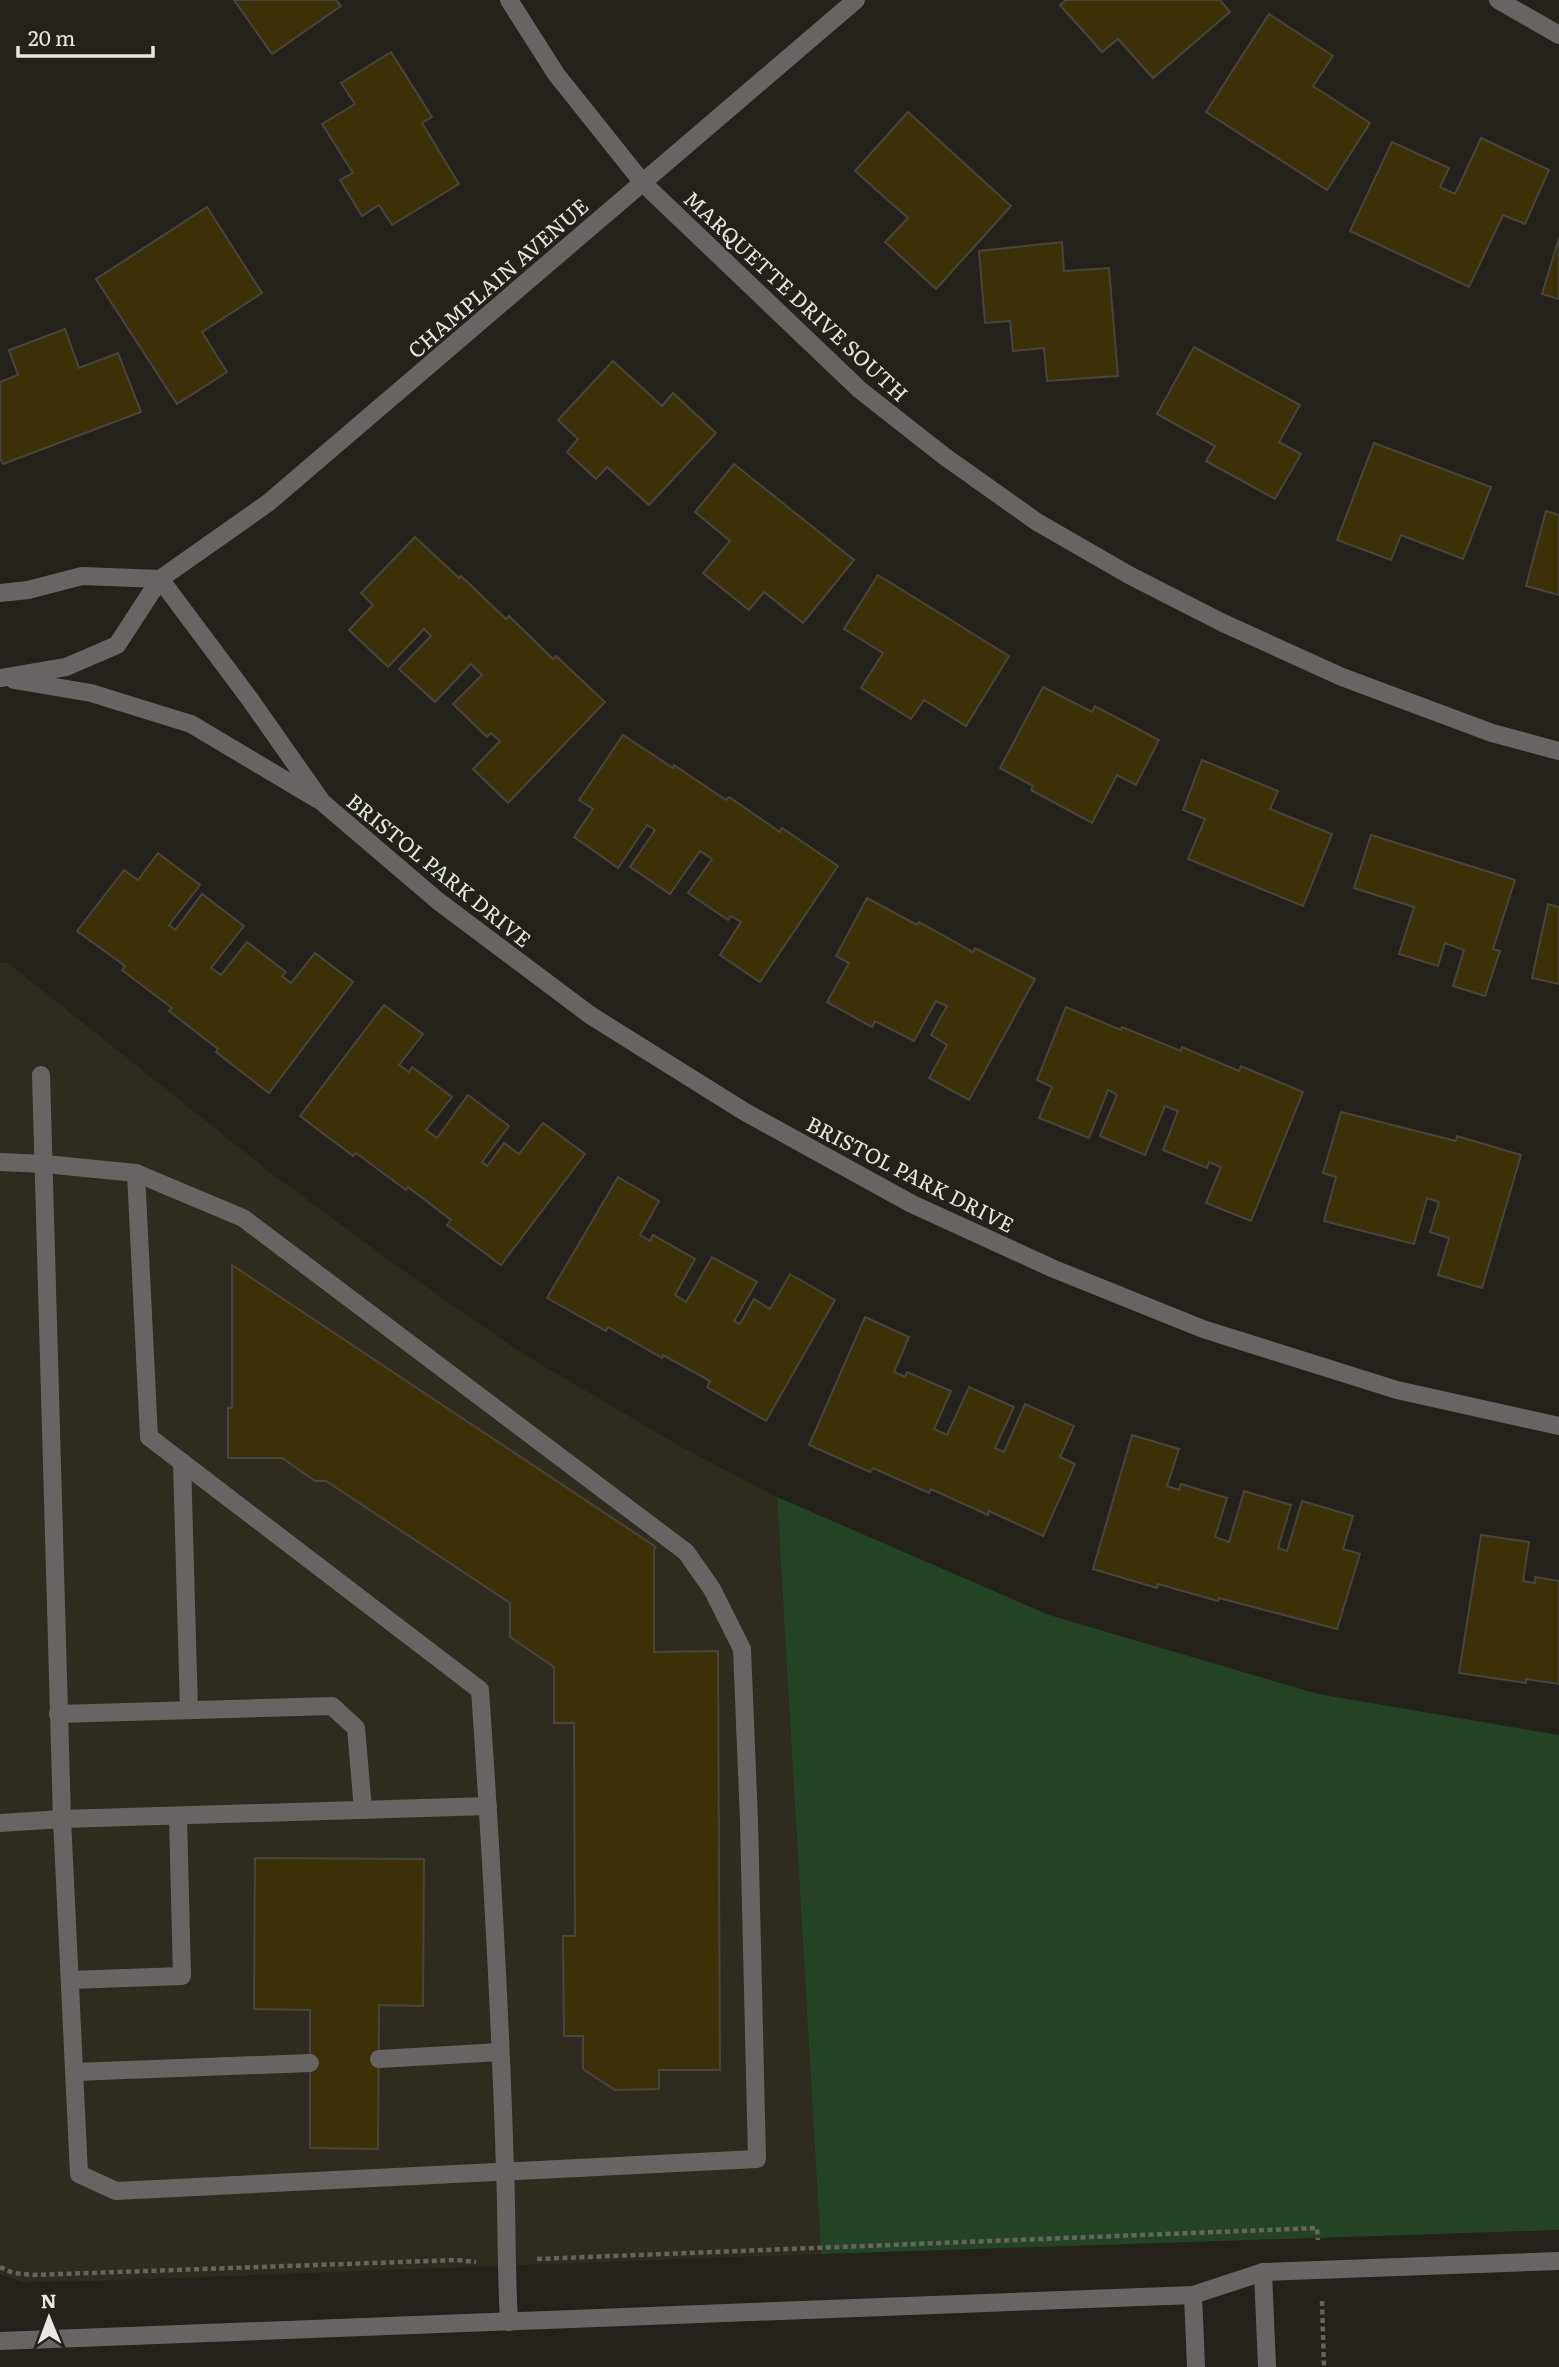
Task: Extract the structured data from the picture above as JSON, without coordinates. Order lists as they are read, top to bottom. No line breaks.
{"streets":{"street":["CHAMPLAIN AVENUE","MARQUETTE DRIVE SOUTH","BRISTOL PARK DRIVE"]},"crossings":[["CHAMPLAIN AVENUE","MARQUETTE DRIVE SOUTH"],["CHAMPLAIN AVENUE","BRISTOL PARK DRIVE"]],"scale_bar":"20 m","north":"top"}
